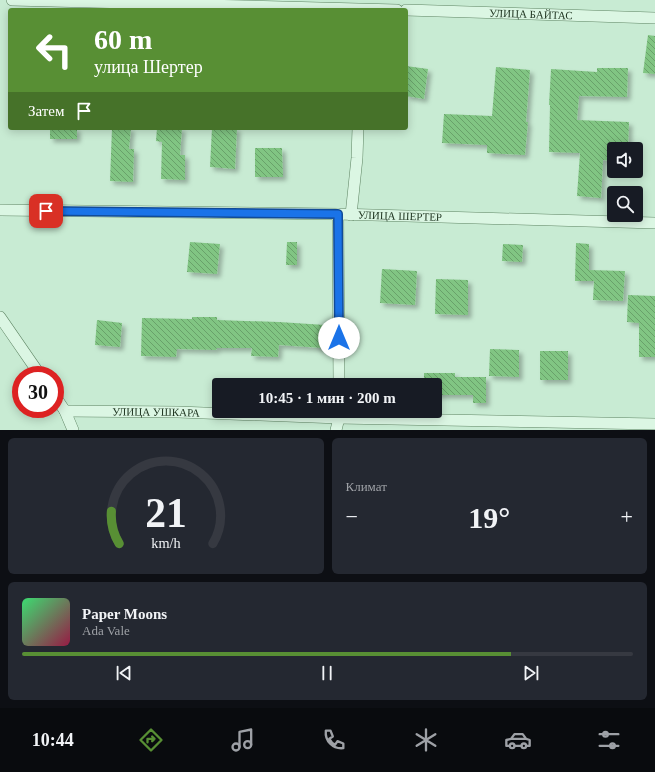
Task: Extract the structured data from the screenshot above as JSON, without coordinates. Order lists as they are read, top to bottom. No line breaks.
{"streets":{"street":["УЛИЦА БАЙТАС","УЛИЦА ШЕРТЕР","УЛИЦА УШКАРА"]},"page":{"turn":["60 m","улица Шертер"],"then":"Затем","limit":"30","trip":"10:45 · 1 мин · 200 m","tile":"Климат","heat":["−","19°","+"],"song":["Paper Moons","Ada Vale"],"tabs":"10:44","gauge":["21","km/h"]}}
